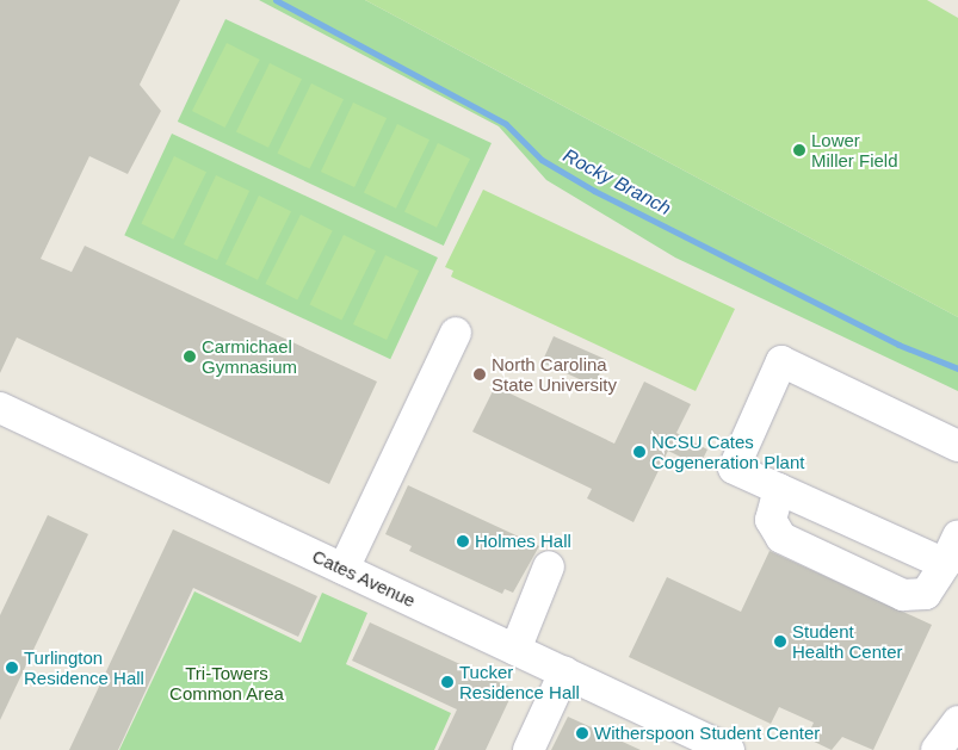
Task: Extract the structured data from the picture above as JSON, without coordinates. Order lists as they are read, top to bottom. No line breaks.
{"streets":{"street":["Cates Avenue"]},"water":["Rocky Branch"],"parks":["Tri-Towers Common Area"],"places":["Lower Miller Field","Carmichael Gymnasium","North Carolina State University","NCSU Cates Cogeneration Plant","Holmes Hall","Student Health Center","Turlington Residence Hall","Tucker Residence Hall","Witherspoon Student Center"]}
